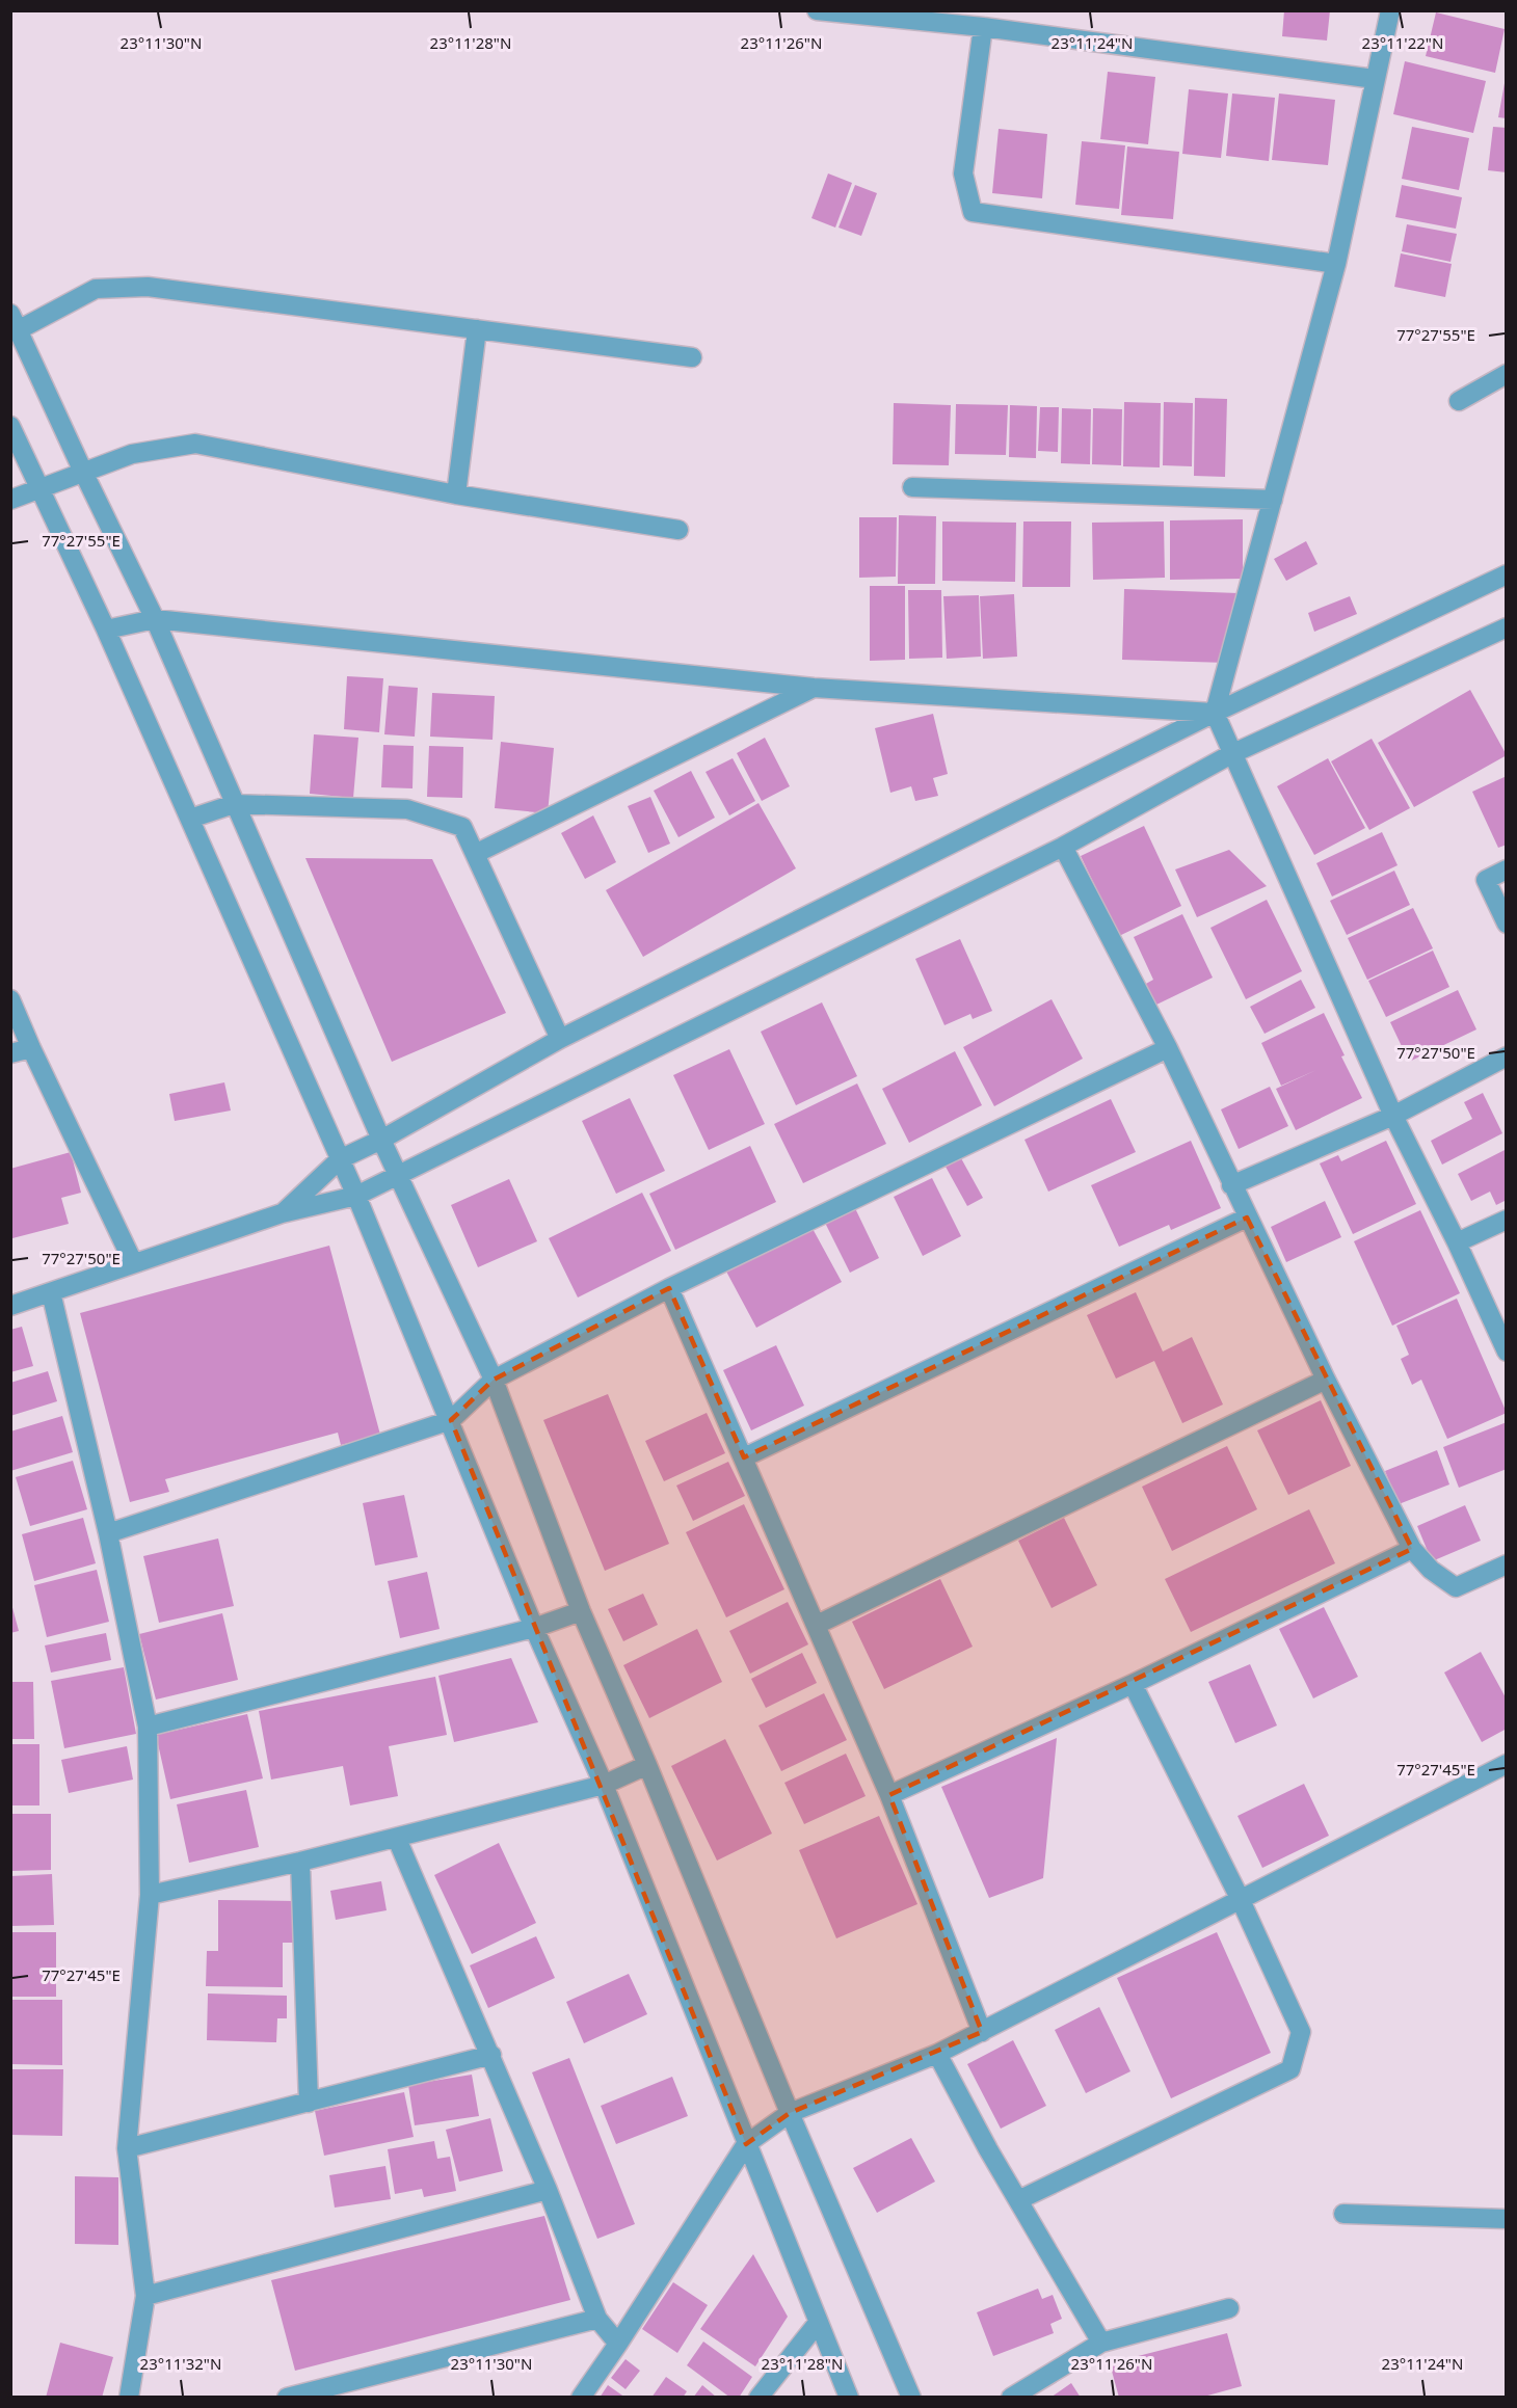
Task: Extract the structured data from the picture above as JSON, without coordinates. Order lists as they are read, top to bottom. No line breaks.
{"coordinates":["23°11'30\"N","23°11'28\"N","23°11'26\"N","23°11'24\"N","23°11'22\"N","77°27'55\"E","77°27'50\"E","77°27'45\"E","23°11'32\"N"]}
